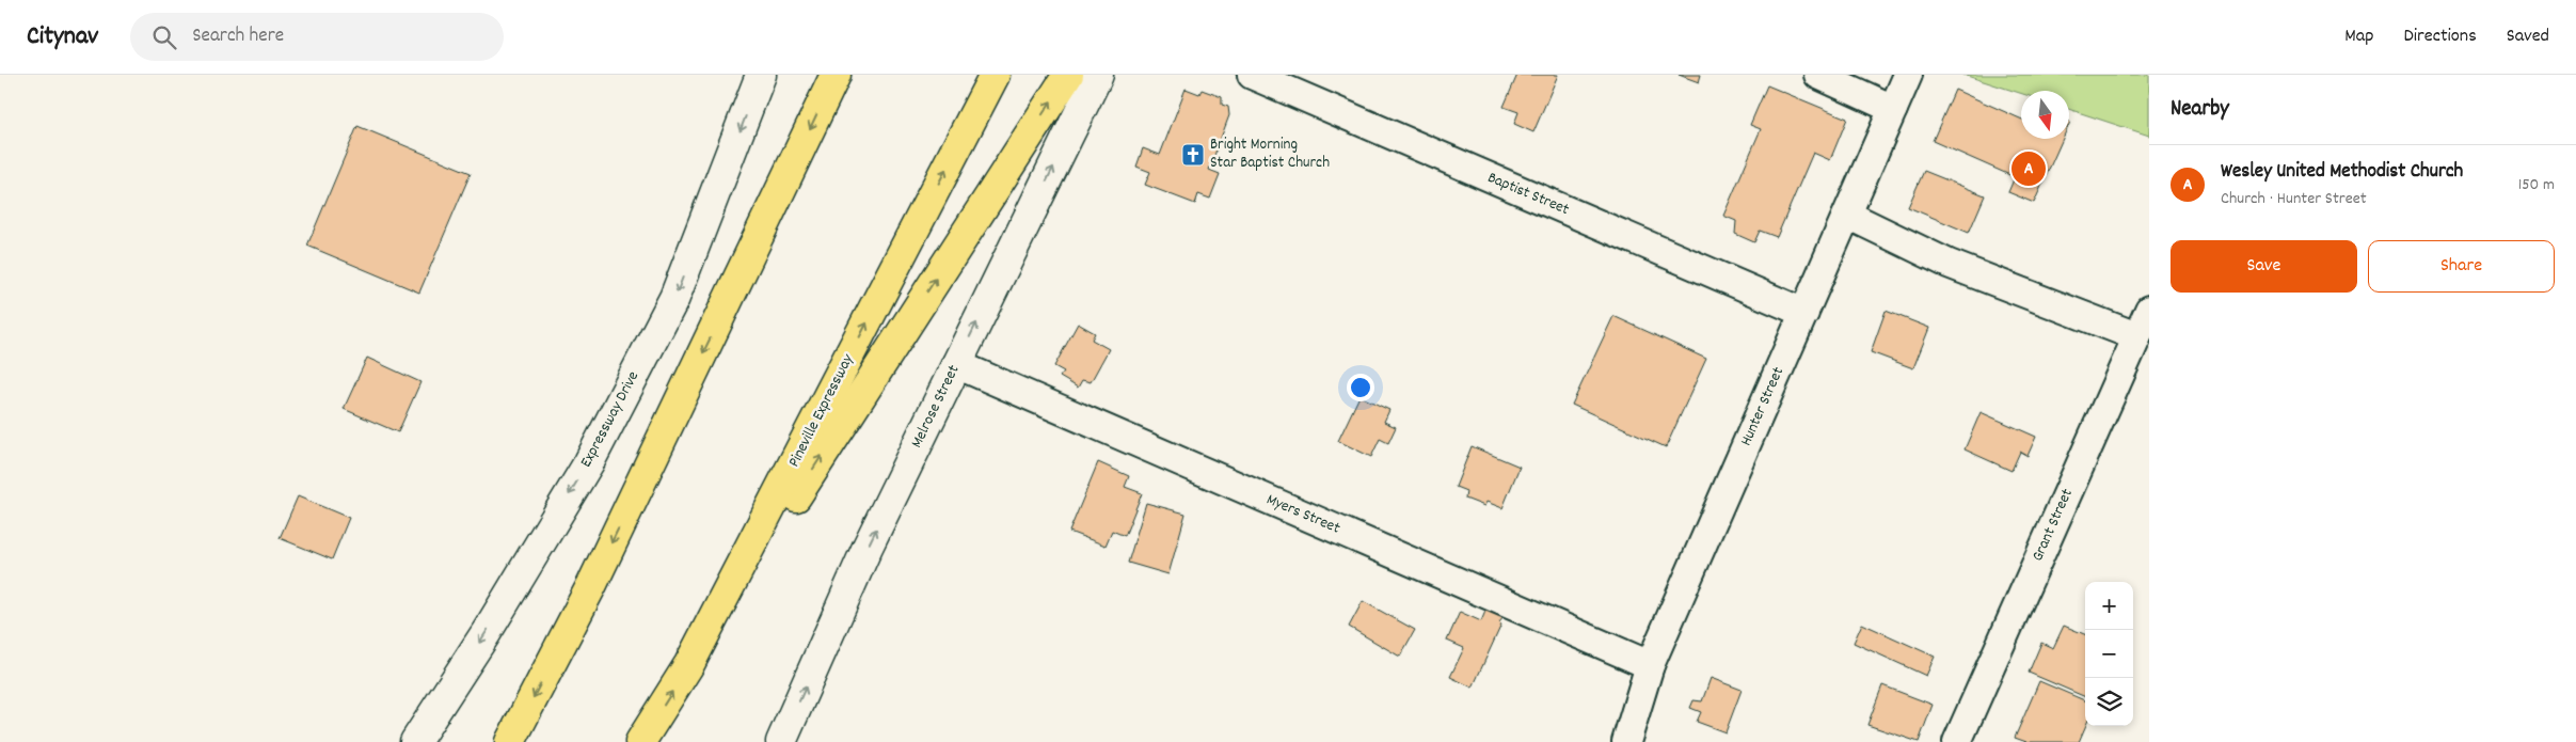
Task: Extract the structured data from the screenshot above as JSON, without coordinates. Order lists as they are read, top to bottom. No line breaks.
{"streets":{"highway":["Pineville Expressway"],"main road":["Melrose Street","Expressway Drive"],"street":["Baptist Street","Hunter Street","Myers Street","Grant Street"]},"crossings":[["Baptist Street","Hunter Street"],["Melrose Street","Myers Street"],["Hunter Street","Myers Street"]],"one_way":["Melrose Street","Expressway Drive"],"places":{"church":["Bright Morning Star Baptist Church"]},"north":"bottom","page":{"header":"Citynav","search":"Search here","nav":["Map","Directions","Saved"],"heading":"Nearby","list":[{"mark":"A","name":"Wesley United Methodist Church","note":"Church · Hunter Street","value":"150 m"}],"pins":"A","buttons":["Save","Share"],"map_buttons":["+","−"]}}
